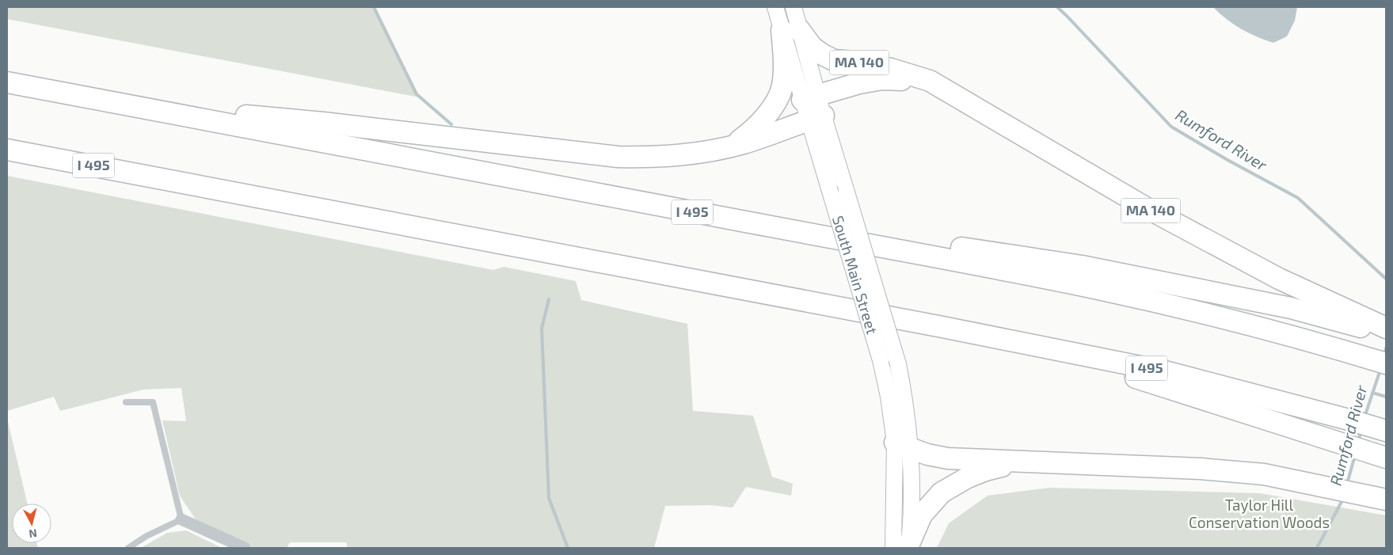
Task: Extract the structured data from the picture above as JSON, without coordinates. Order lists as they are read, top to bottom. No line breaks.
{"streets":{"highway":["MA 140","I 495"],"main road":["South Main Street"]},"crossings":[["MA 140","South Main Street"]],"water":["Rumford River"],"parks":["Taylor Hill Conservation Woods"],"north":"bottom"}
